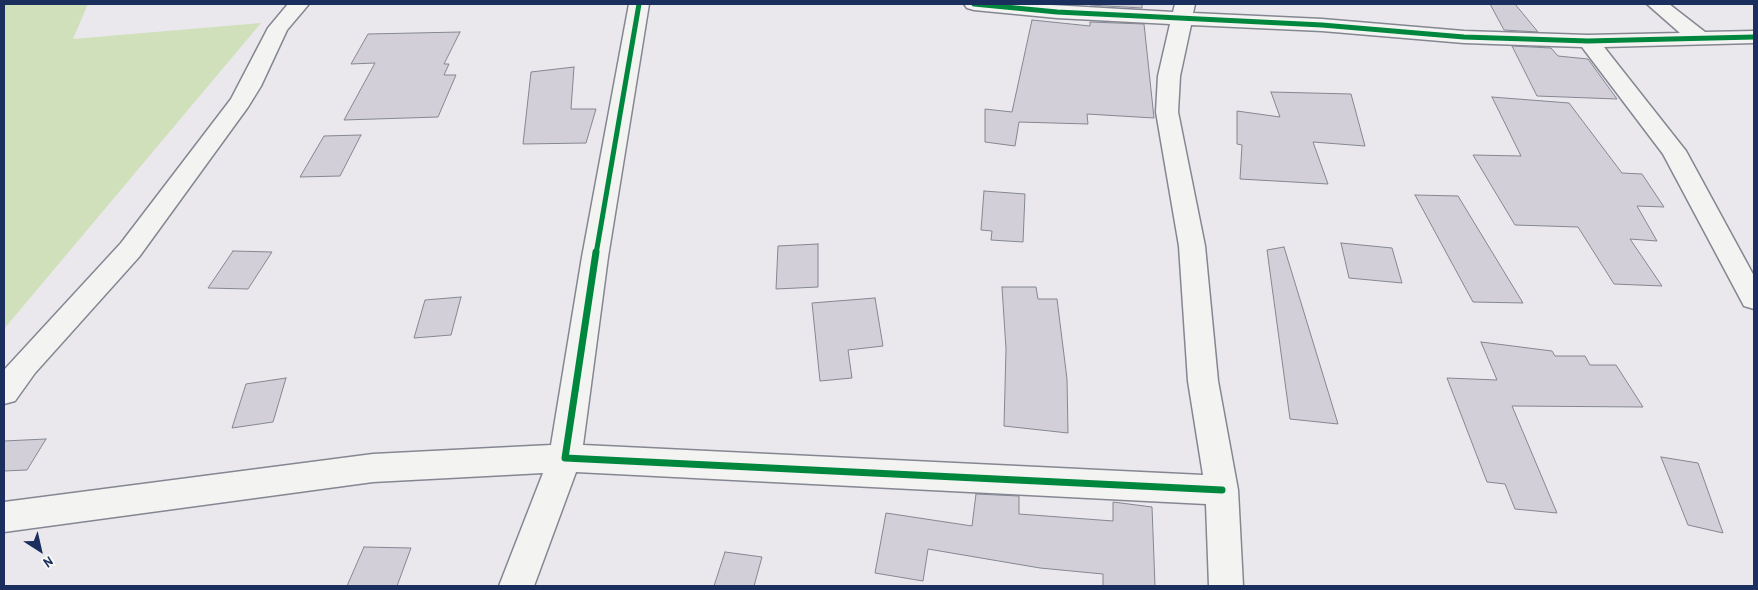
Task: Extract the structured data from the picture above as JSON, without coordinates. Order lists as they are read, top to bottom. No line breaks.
{"north":"bottom right"}
